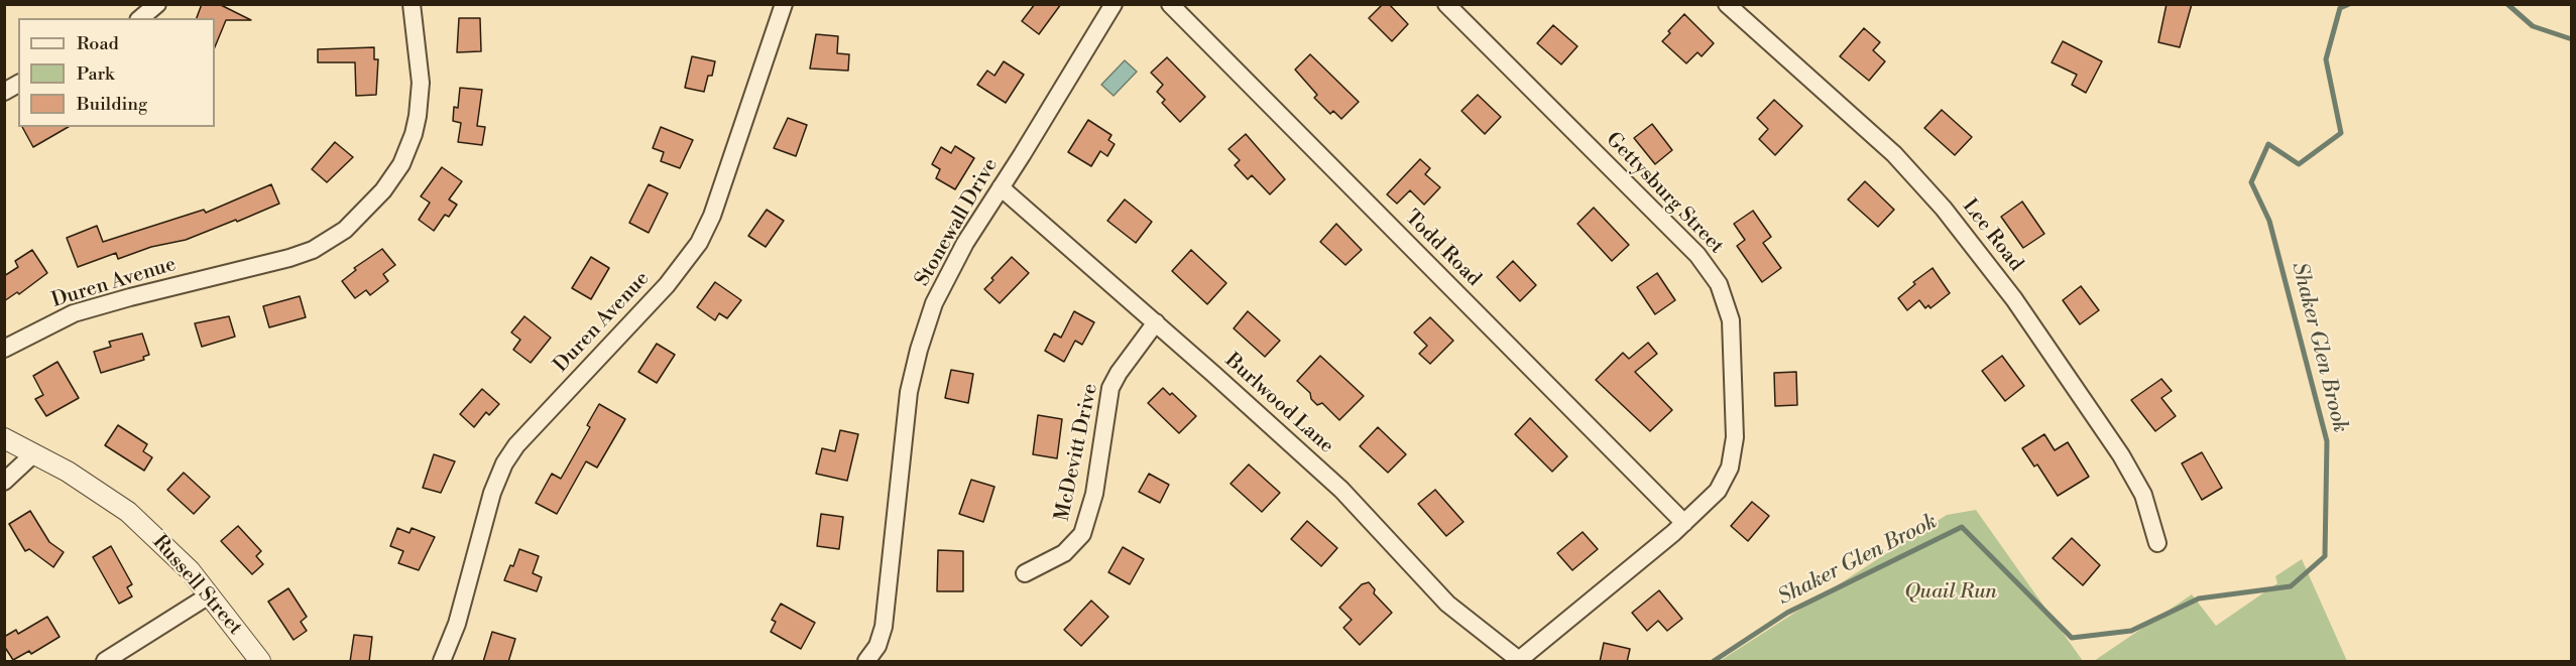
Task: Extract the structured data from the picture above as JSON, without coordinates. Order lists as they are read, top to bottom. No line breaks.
{"streets":{"street":["Gettysburg Street","Stonewall Drive","Lee Road","Todd Road","Duren Avenue","Burlwood Lane","McDevitt Drive","Russell Street"]},"crossings":[["Gettysburg Street","Todd Road"],["Gettysburg Street","Burlwood Lane"],["Stonewall Drive","Burlwood Lane"],["Burlwood Lane","McDevitt Drive"]],"water":["Shaker Glen Brook"],"parks":["Quail Run"],"legend":["Road","Park","Building"]}
